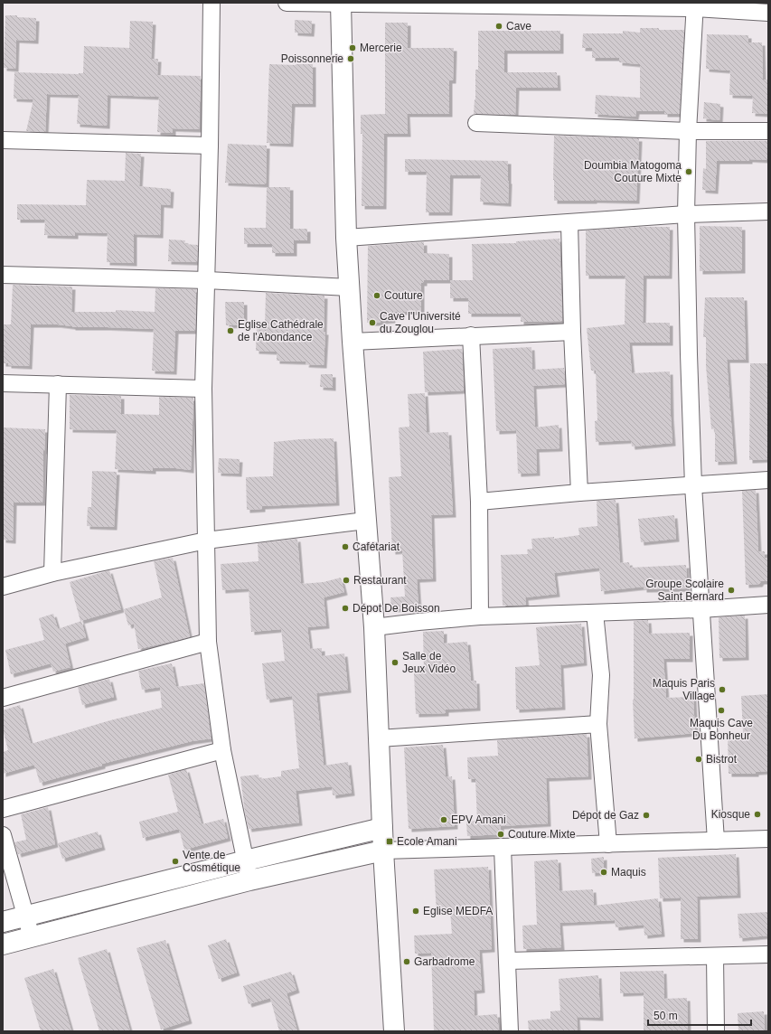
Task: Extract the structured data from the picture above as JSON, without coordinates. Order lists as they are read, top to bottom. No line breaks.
{"places":{"other":["Cave","Mercerie","Poissonnerie","Doumbia Matogoma Couture Mixte","Couture","Cave l'Université du Zouglou","Eglise Cathédrale de l'Abondance","Cafétariat","Restaurant","Groupe Scolaire Saint Bernard","Dépot De Boisson","Salle de Jeux Vidéo","Maquis Paris Village","Maquis Cave Du Bonheur","Bistrot","Kiosque","Dépot de Gaz","EPV Amani","Couture Mixte","Vente de Cosmétique","Maquis","Eglise MEDFA","Garbadrome"],"transit":["Ecole Amani"]},"scale_bar":"50 m"}
